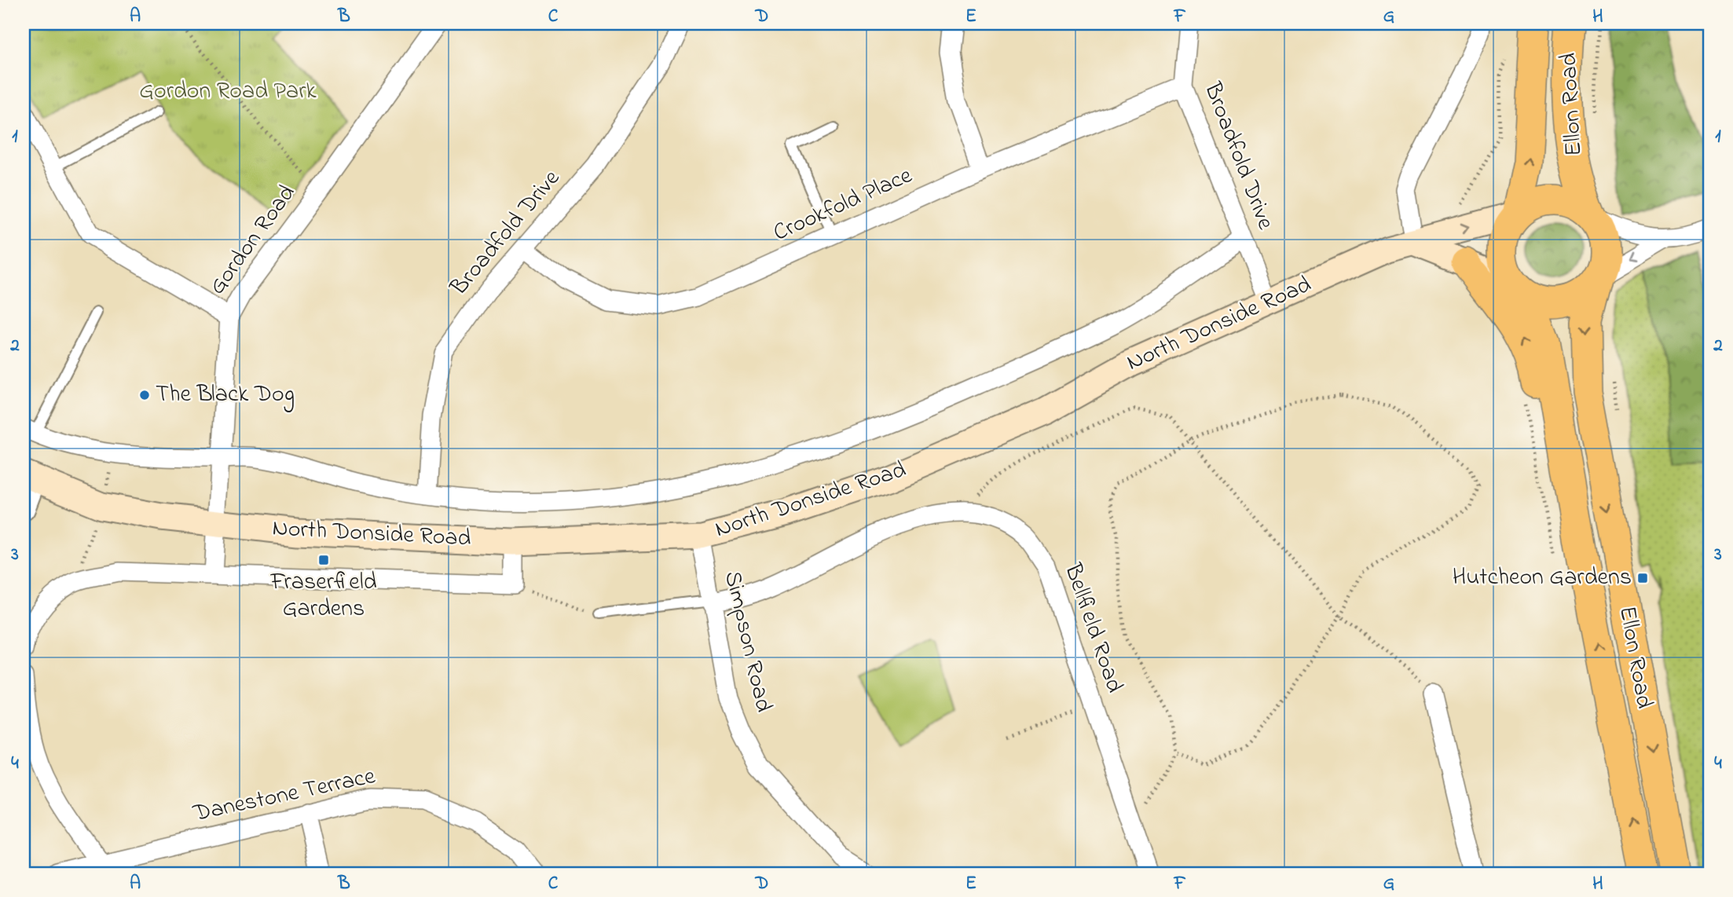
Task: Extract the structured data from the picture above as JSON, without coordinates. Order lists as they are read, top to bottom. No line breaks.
{"streets":{"main road":["Ellon Road","North Donside Road"],"street":["Broadfold Drive","Crookfold Place","Gordon Road","Bellfield Road","Simpson Road","Danestone Terrace"]},"crossings":[["Ellon Road","North Donside Road"],["Broadfold Drive","Crookfold Place"],["Broadfold Drive","North Donside Road"],["Gordon Road","North Donside Road"],["North Donside Road","Simpson Road"],["Bellfield Road","Simpson Road"]],"parks":["Gordon Road Park"],"places":{"other":["The Black Dog"],"transit":["Fraserfield Gardens","Hutcheon Gardens"]},"grid":{"columns":["A","B","C","D","E","F","G","H"],"rows":["1","2","3","4"]}}
